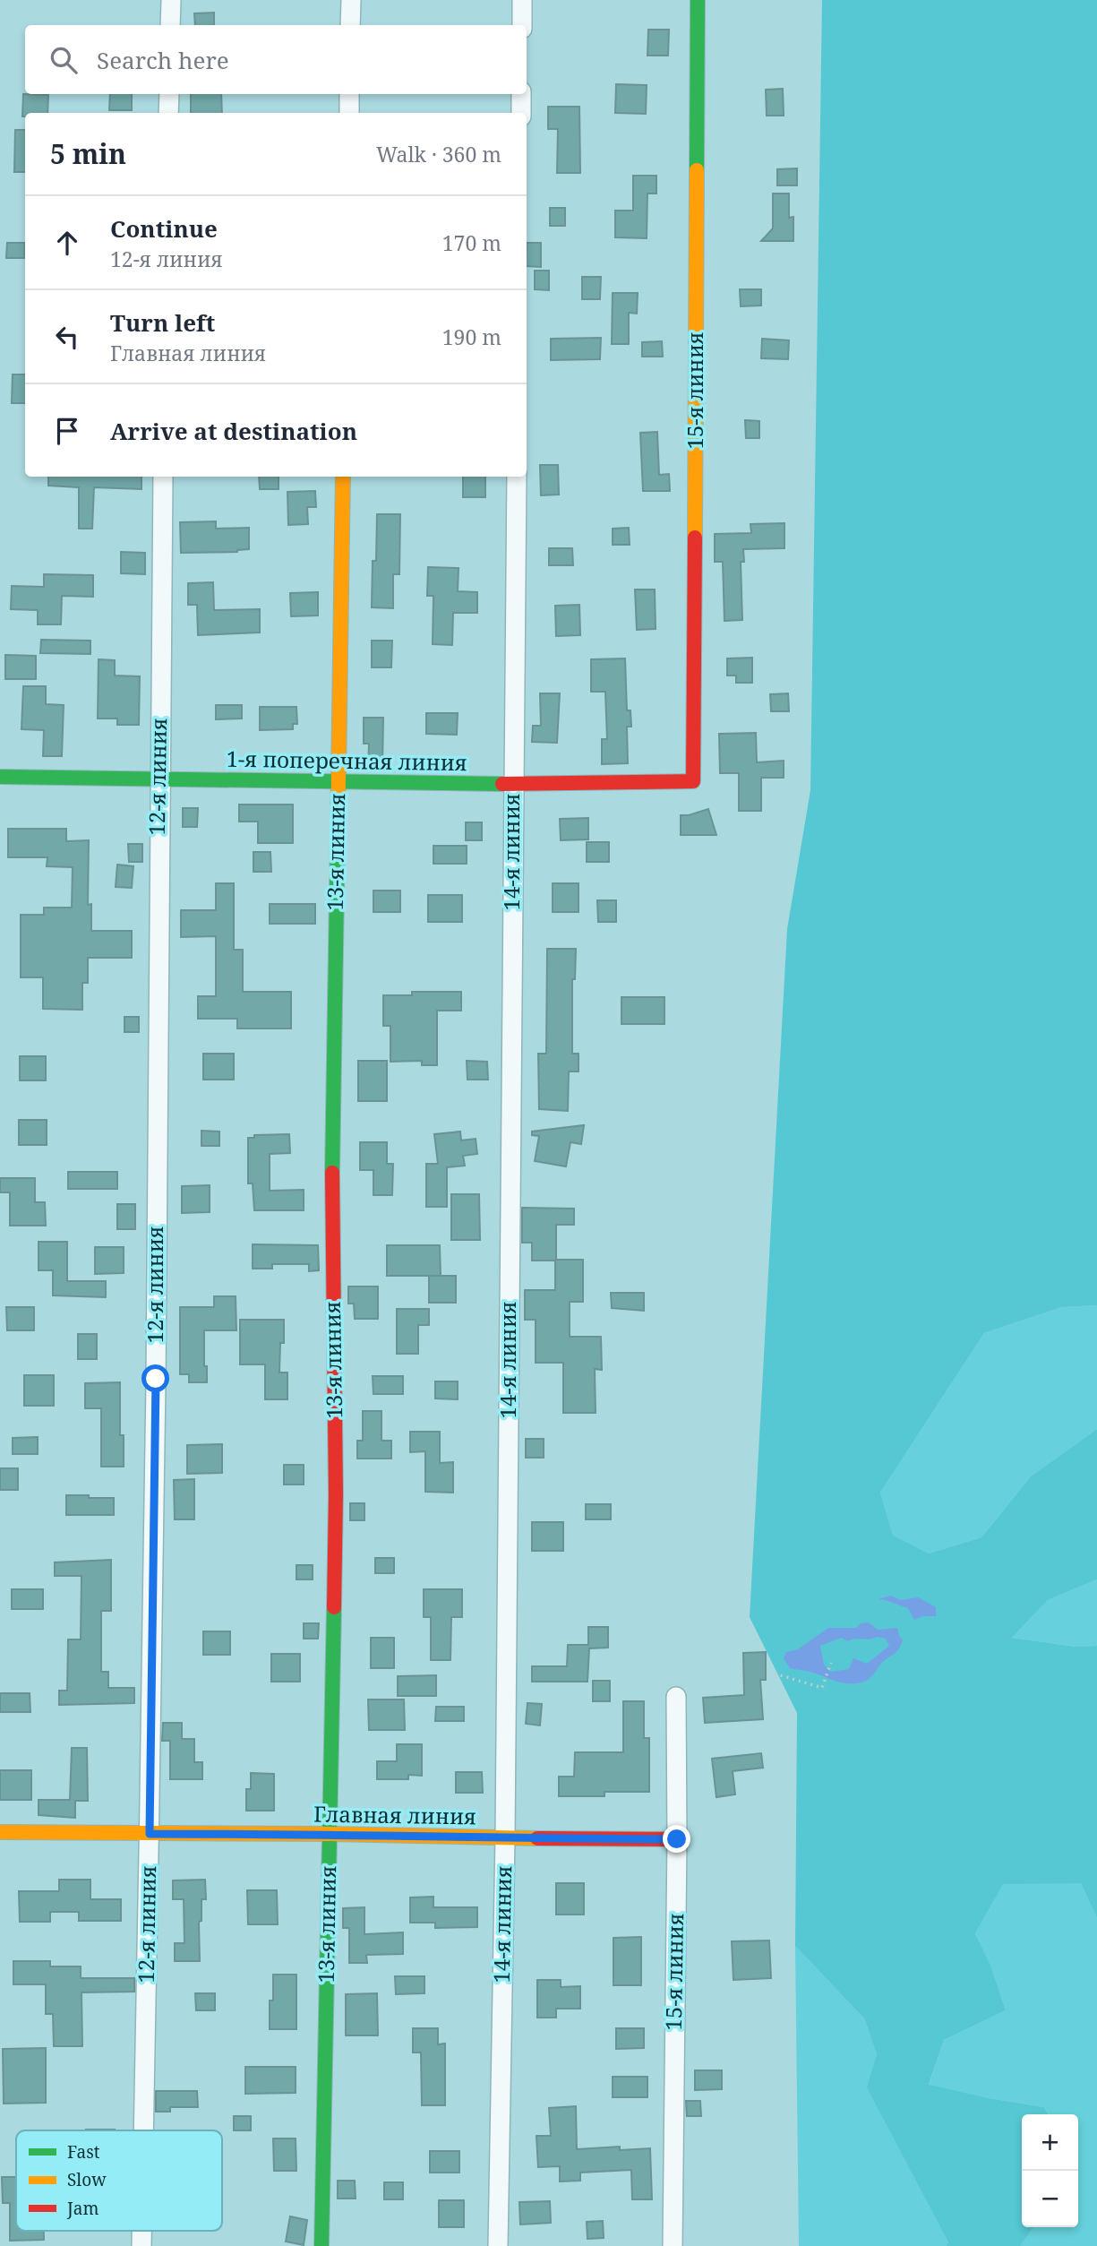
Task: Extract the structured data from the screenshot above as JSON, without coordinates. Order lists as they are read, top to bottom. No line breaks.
{"streets":{"street":["15-я линия","1-я поперечная линия","12-я линия","13-я линия","14-я линия","Главная линия"]},"crossings":[["15-я линия","1-я поперечная линия"],["15-я линия","Главная линия"],["1-я поперечная линия","12-я линия"],["1-я поперечная линия","13-я линия"],["1-я поперечная линия","14-я линия"],["12-я линия","Главная линия"],["13-я линия","Главная линия"],["14-я линия","Главная линия"]],"legend":["Fast","Slow","Jam"],"page":{"search":"Search here","heading":["5 min","Walk · 360 m"],"list":[["Continue","12-я линия","170 m"],["Turn left","Главная линия","190 m"],"Arrive at destination"],"map_buttons":["+","−"]}}
